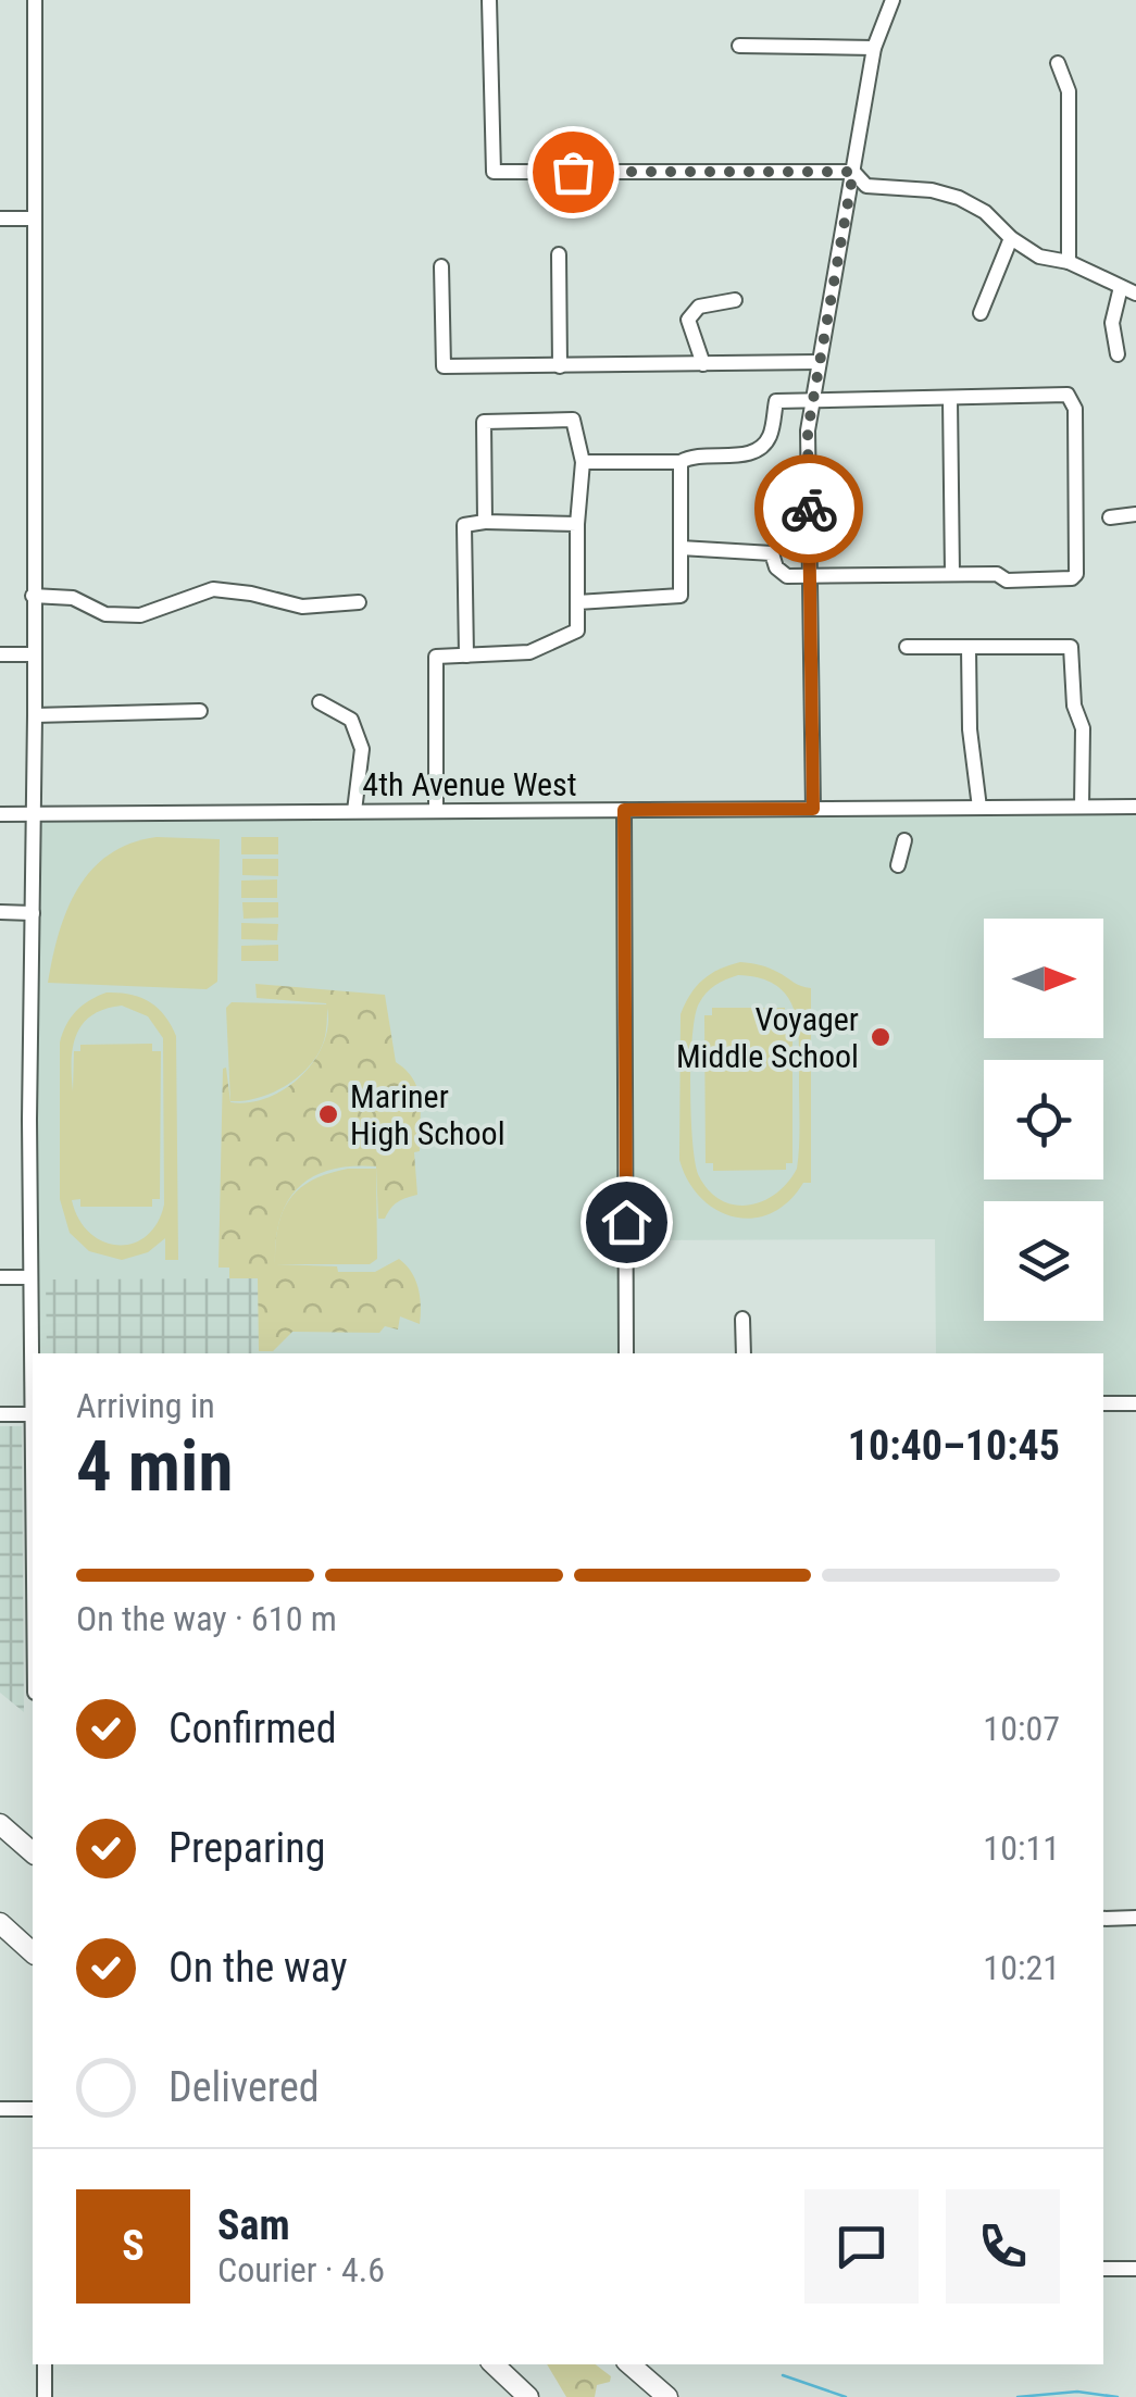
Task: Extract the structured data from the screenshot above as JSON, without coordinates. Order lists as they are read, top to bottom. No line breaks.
{"streets":{"street":["4th Avenue West"]},"places":["Voyager Middle School","Mariner High School"],"north":"right","page":{"heading":["4 min","Arriving in","10:40–10:45"],"panel":["Sam","Courier · 4.6"],"bar":"On the way · 610 m","list":[["Confirmed","10:07"],["Preparing","10:11"],["On the way","10:21"],"Delivered"],"round":"S"}}
